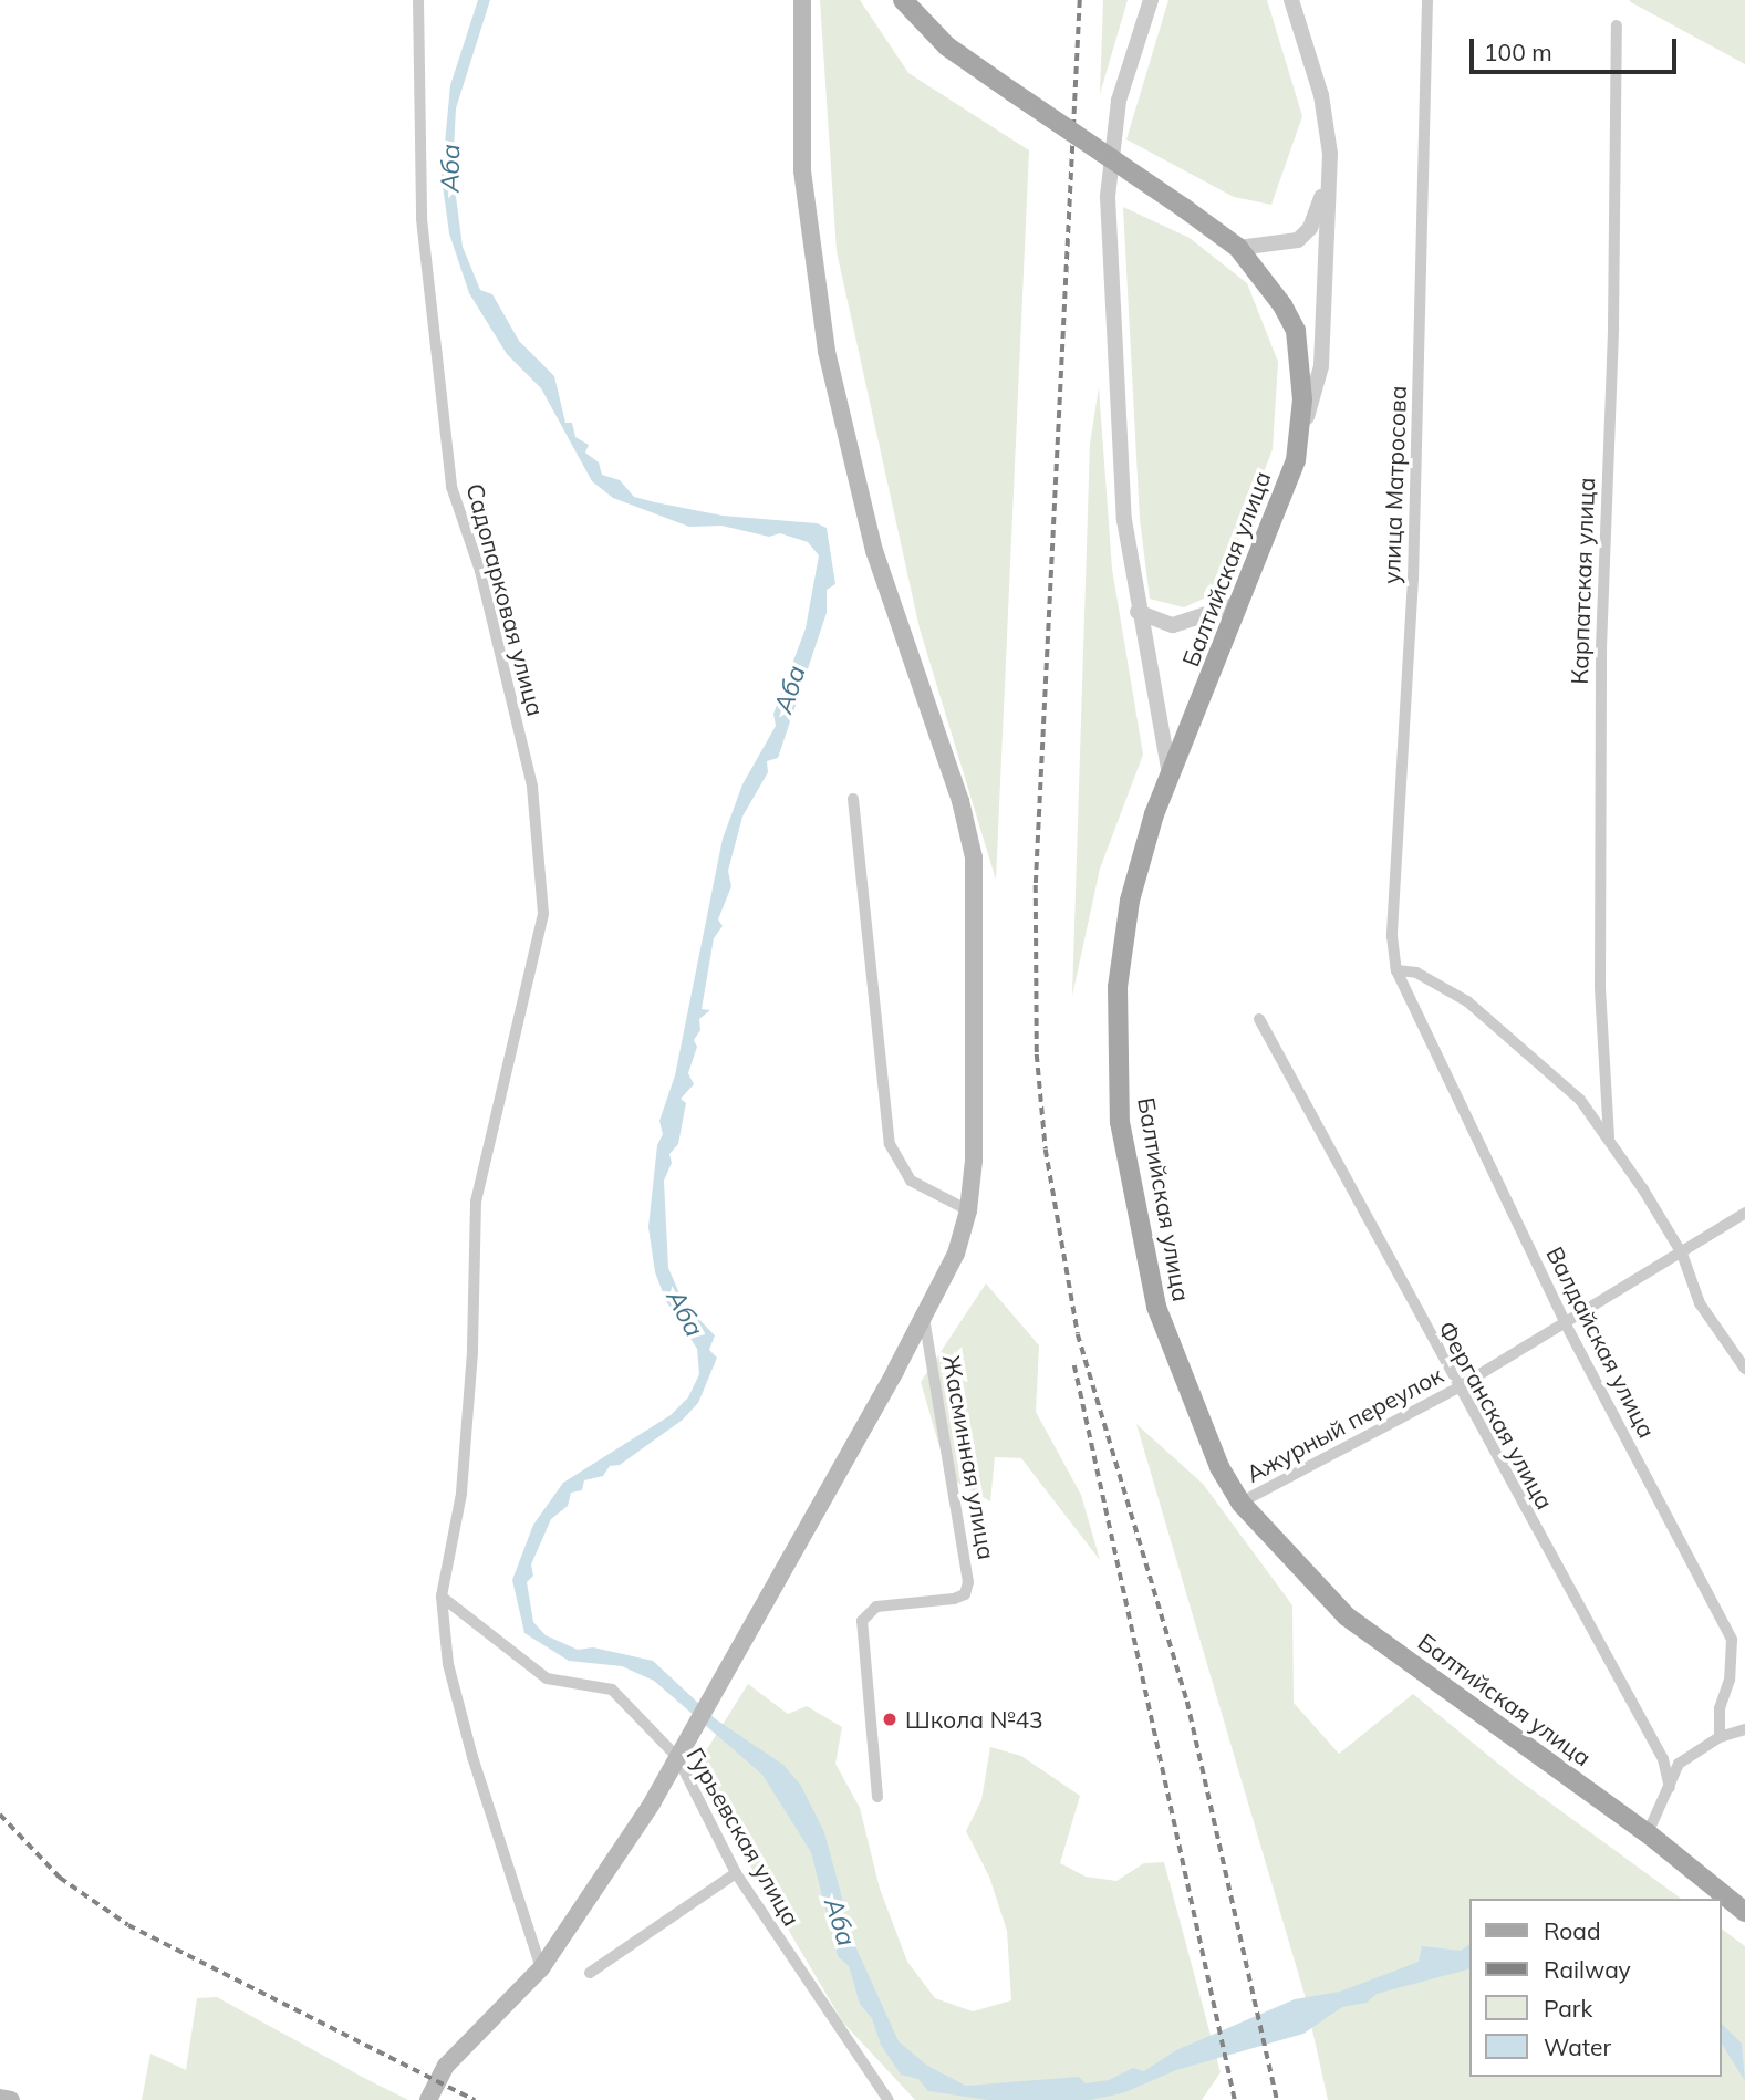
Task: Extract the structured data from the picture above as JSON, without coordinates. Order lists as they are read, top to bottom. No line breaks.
{"streets":{"main road":["Балтийская улица"],"street":["улица Матросова","Карпатская улица","Садопарковая улица","Валдайская улица","Ферганская улица","Ажурный переулок","Жасминная улица","Гурьевская улица"]},"crossings":[["улица Матросова","Карпатская улица"],["улица Матросова","Валдайская улица"],["Балтийская улица","Ажурный переулок"],["Карпатская улица","Валдайская улица"],["Карпатская улица","Ажурный переулок"],["Садопарковая улица","Гурьевская улица"],["Валдайская улица","Ажурный переулок"],["Ферганская улица","Ажурный переулок"]],"water":["Аба"],"places":["Школа №43"],"legend":["Road","Railway","Park","Water"],"scale_bar":"100 m"}
